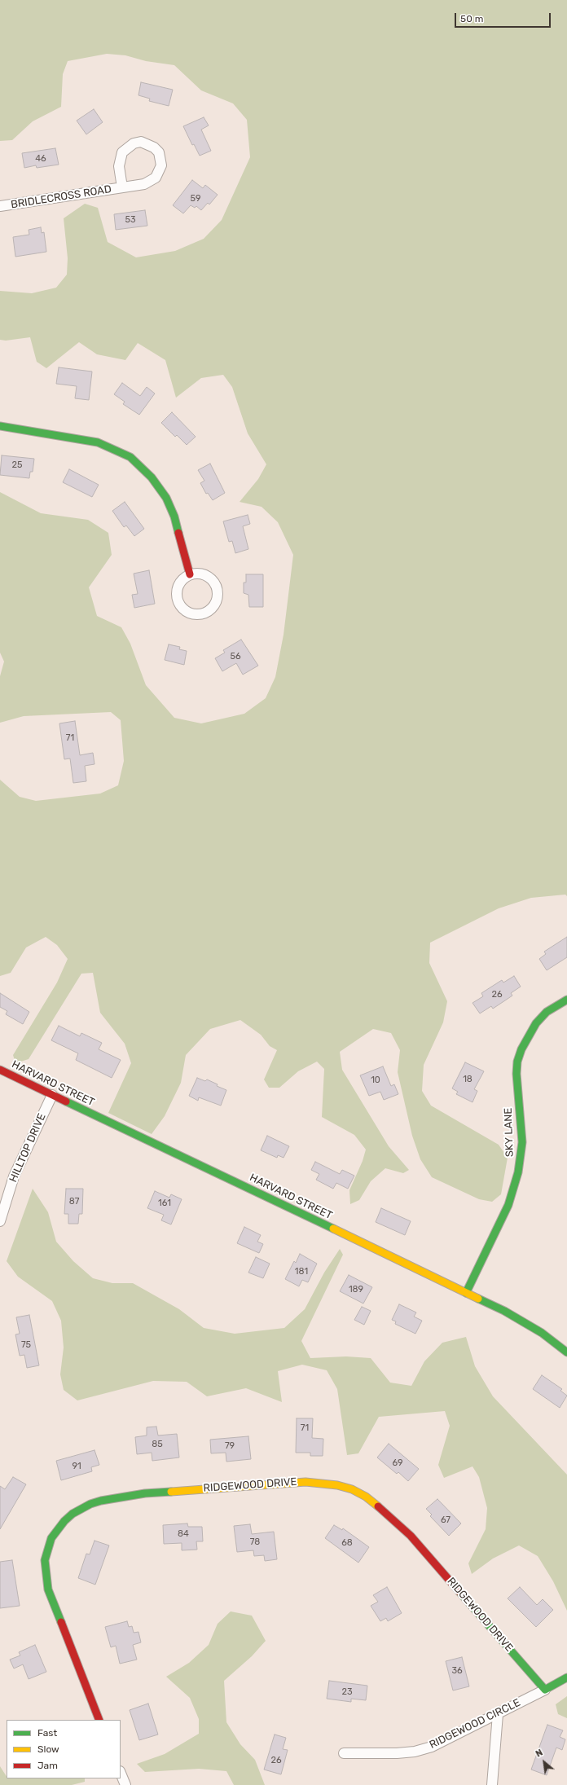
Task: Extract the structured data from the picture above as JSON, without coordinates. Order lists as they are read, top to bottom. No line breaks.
{"streets":{"street":["BRIDLECROSS ROAD","HARVARD STREET","SKY LANE","HILLTOP DRIVE","RIDGEWOOD DRIVE","RIDGEWOOD CIRCLE"]},"crossings":[["HARVARD STREET","SKY LANE"],["HARVARD STREET","HILLTOP DRIVE"],["RIDGEWOOD DRIVE","RIDGEWOOD CIRCLE"]],"house_numbers":["46","59","53","25","56","71","26","18","10","87","161","181","189","75","71","85","79","69","91","67","84","78","68","36","23","26"],"legend":["Fast","Slow","Jam"],"scale_bar":"50 m","north":"top left"}
